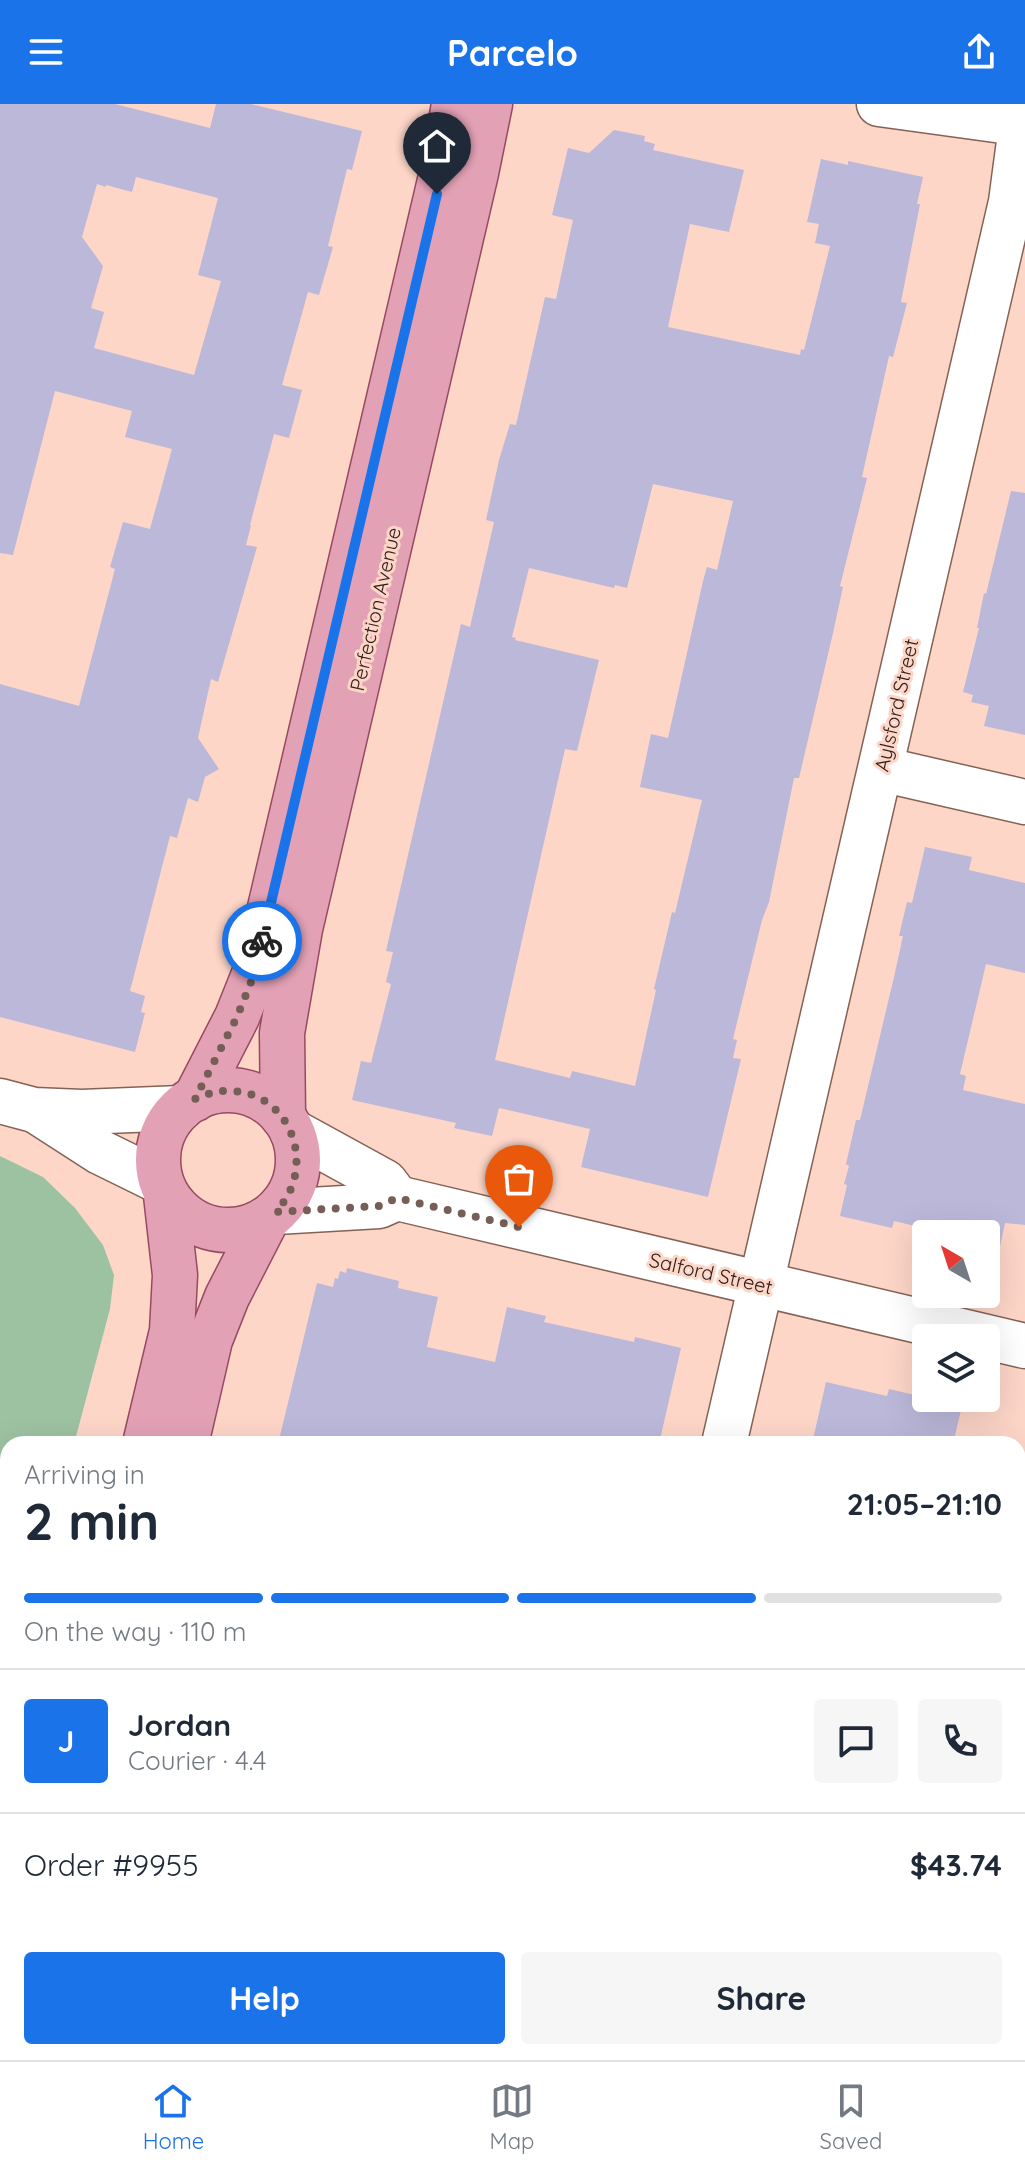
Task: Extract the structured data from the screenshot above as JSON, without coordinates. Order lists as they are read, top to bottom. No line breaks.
{"streets":{"main road":["Perfection Avenue"],"street":["Aylsford Street","Salford Street"]},"crossings":[["Perfection Avenue","Salford Street"],["Aylsford Street","Salford Street"]],"north":"top left","page":{"header":"Parcelo","heading":["2 min","Arriving in","21:05–21:10"],"panel":["Jordan","Courier · 4.4","Order #9955","$43.74"],"bar":"On the way · 110 m","round":"J","buttons":["Help","Share"],"tabs":["Home","Map","Saved"]}}
